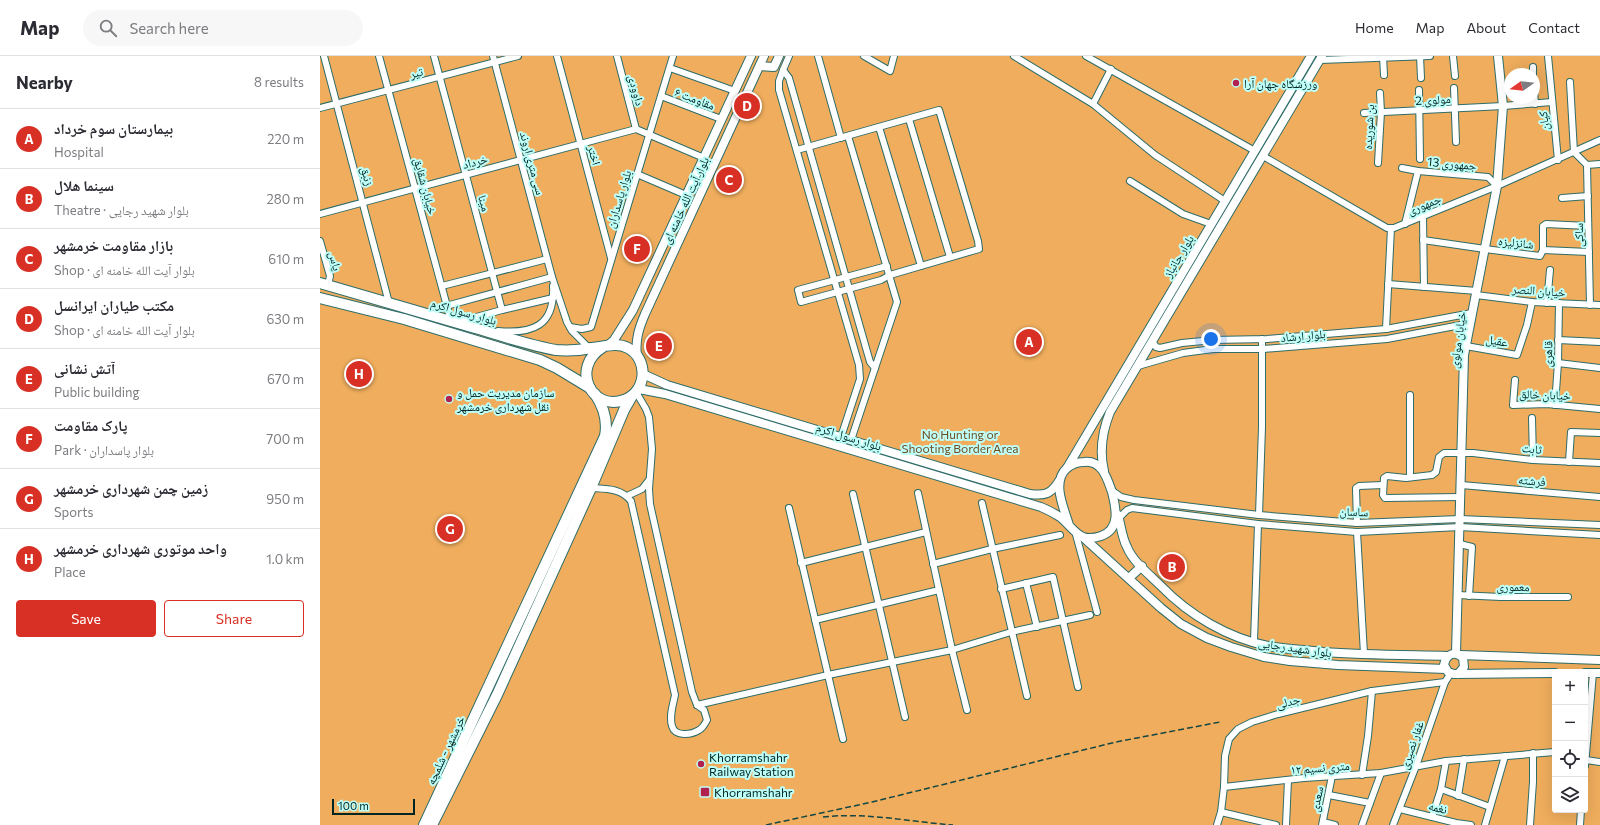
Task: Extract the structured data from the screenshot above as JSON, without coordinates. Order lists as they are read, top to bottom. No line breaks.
{"streets":{"highway":["بلوار رسول اکرم","خرمشهر - شلمچه"],"main road":["بلوار آیت الله خامنه ای","بلوار جانباز","خیابان مولوی","بلوار شهید رجایی"],"street":["تیر","داوودی","مقاومت ۶","مولوی 2","کیان","بن شوریده","اختر","خرداد","سی متری اروند","جمهوری 13","زنبق","خیابان شقایق","بلوار پاسداران","مینا","جمهوری","ساکی","شانزلیزه","یاس","خیابان النصر","بلوار ارشاد","عقیل","قاهری","خیابان خالق","ثابت","فرشته","ساسان","معموری","جدلی","غفار نصیری","۱۲ متری نسیم","سعدی","نغمه"]},"crossings":[["تیر","سی متری اروند"],["تیر","زنبق"],["تیر","خیابان شقایق"],["تیر","مینا"],["داوودی","خرداد"],["مقاومت ۶","بلوار پاسداران"],["مقاومت ۶","بلوار آیت الله خامنه ای"],["مولوی 2","کیان"],["مولوی 2","بن شوریده"],["مولوی 2","خیابان مولوی"],["کیان","جمهوری"],["اختر","خرداد"],["اختر","بلوار پاسداران"],["خرداد","سی متری اروند"],["خرداد","زنبق"],["خرداد","خیابان شقایق"],["خرداد","مینا"],["جمهوری 13","جمهوری"],["جمهوری 13","خیابان مولوی"],["زنبق","بلوار رسول اکرم"],["خیابان شقایق","بلوار رسول اکرم"],["بلوار آیت الله خامنه ای","بلوار رسول اکرم"],["بلوار آیت الله خامنه ای","خرمشهر - شلمچه"],["جمهوری","خیابان مولوی"],["ساکی","شانزلیزه"],["ساکی","خیابان النصر"],["شانزلیزه","خیابان مولوی"],["بلوار جانباز","بلوار رسول اکرم"],["بلوار جانباز","بلوار ارشاد"],["بلوار جانباز","ساسان"],["بلوار جانباز","بلوار شهید رجایی"],["یاس","بلوار رسول اکرم"],["خیابان النصر","خیابان مولوی"],["خیابان النصر","عقیل"],["خیابان النصر","قاهری"],["بلوار رسول اکرم","ساسان"],["بلوار رسول اکرم","بلوار شهید رجایی"],["بلوار رسول اکرم","خرمشهر - شلمچه"],["بلوار ارشاد","خیابان مولوی"],["خیابان مولوی","عقیل"],["خیابان مولوی","ثابت"],["خیابان مولوی","فرشته"],["خیابان مولوی","ساسان"],["خیابان مولوی","معموری"],["خیابان مولوی","بلوار شهید رجایی"],["خیابان مولوی","غفار نصیری"],["قاهری","خیابان خالق"],["ساسان","بلوار شهید رجایی"],["بلوار شهید رجایی","غفار نصیری"],["جدلی","غفار نصیری"],["جدلی","۱۲ متری نسیم"],["غفار نصیری","۱۲ متری نسیم"],["غفار نصیری","نغمه"],["۱۲ متری نسیم","سعدی"]],"parks":["No Hunting or Shooting Border Area"],"places":{"other":["ورزشگاه جهان آرا","سازمان مدیریت حمل و نقل شهرداری خرمشهر","Khorramshahr Railway Station"],"transit":["Khorramshahr"]},"scale_bar":"100 m","north":"left","page":{"header":"Map","search":"Search here","nav":["Home","Map","About","Contact"],"heading":["Nearby","8 results"],"pins":["D","C","F","A","E","H","G","B"],"list":[{"mark":"A","name":"بیمارستان سوم خرداد","note":"Hospital","value":"220 m"},{"mark":"B","name":"سینما هلال","note":"Theatre · بلوار شهید رجایی","value":"280 m"},{"mark":"C","name":"بازار مقاومت خرمشهر","note":"Shop · بلوار آیت الله خامنه ای","value":"610 m"},{"mark":"D","name":"مكتب طياران ايرانسل","note":"Shop · بلوار آیت الله خامنه ای","value":"630 m"},{"mark":"E","name":"آتش نشانی","note":"Public building","value":"670 m"},{"mark":"F","name":"پارک مقاومت","note":"Park · بلوار پاسداران","value":"700 m"},{"mark":"G","name":"زمین چمن شهرداری خرمشهر","note":"Sports","value":"950 m"},{"mark":"H","name":"واحد موتوری شهرداری خرمشهر","note":"Place","value":"1.0 km"}],"buttons":["Save","Share"],"map_buttons":["+","−"],"scale":"100 m"}}
